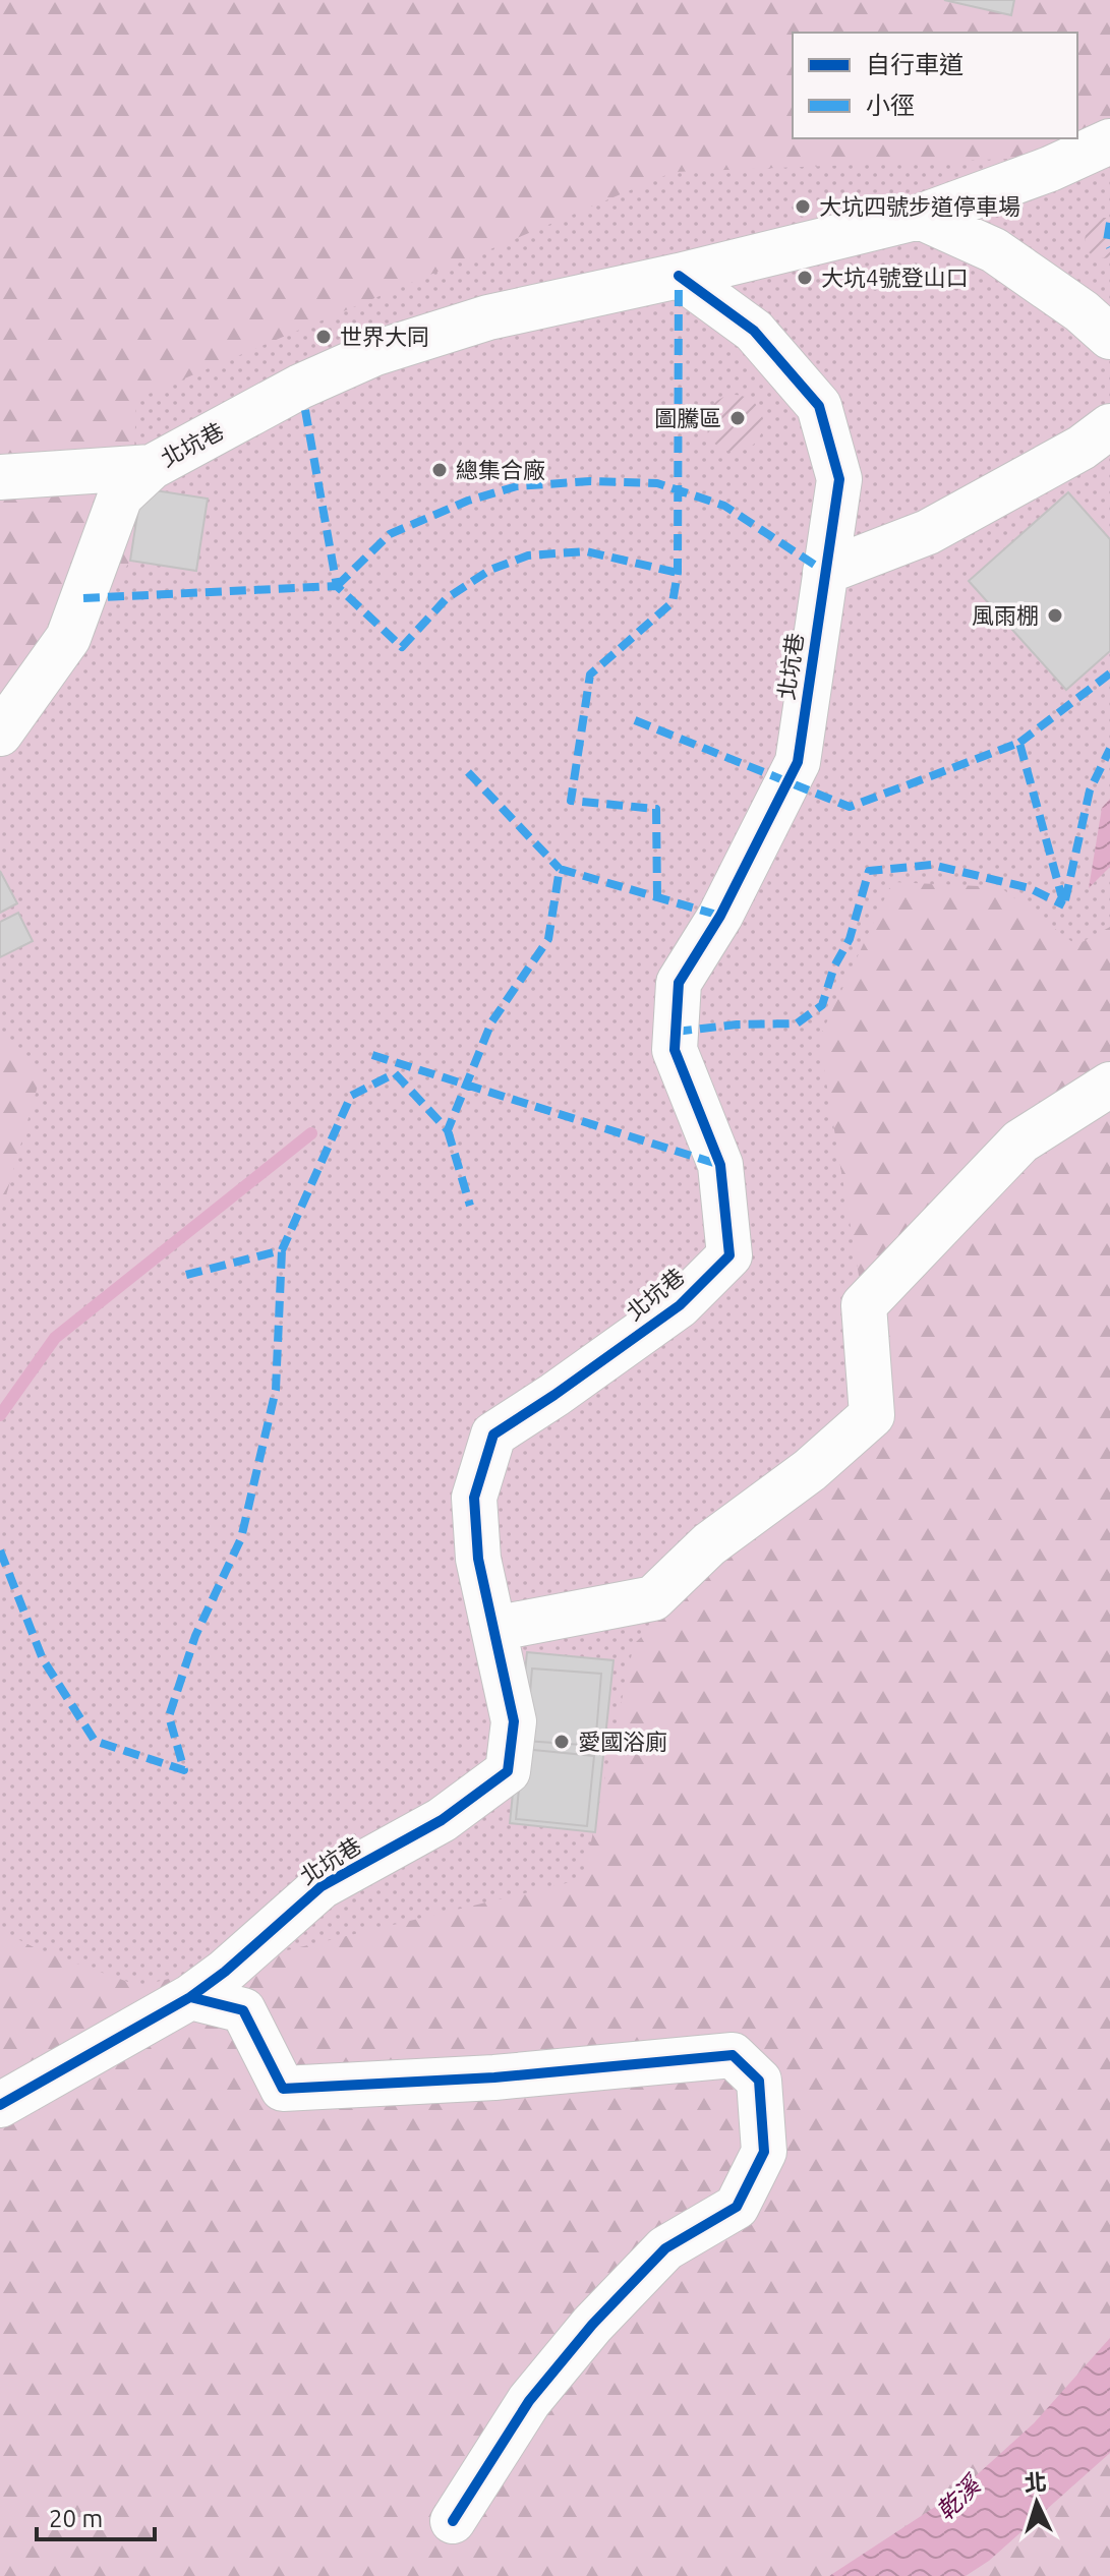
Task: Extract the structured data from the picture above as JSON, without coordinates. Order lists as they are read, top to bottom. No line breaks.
{"streets":{"street":["北坑巷"]},"water":["乾溪"],"places":["大坑四號步道停車場","大坑4號登山口","世界大同","圖騰區","總集合廠","風雨棚","愛國浴廁"],"legend":["自行車道","小徑"],"scale_bar":"20 m","north":"top"}
